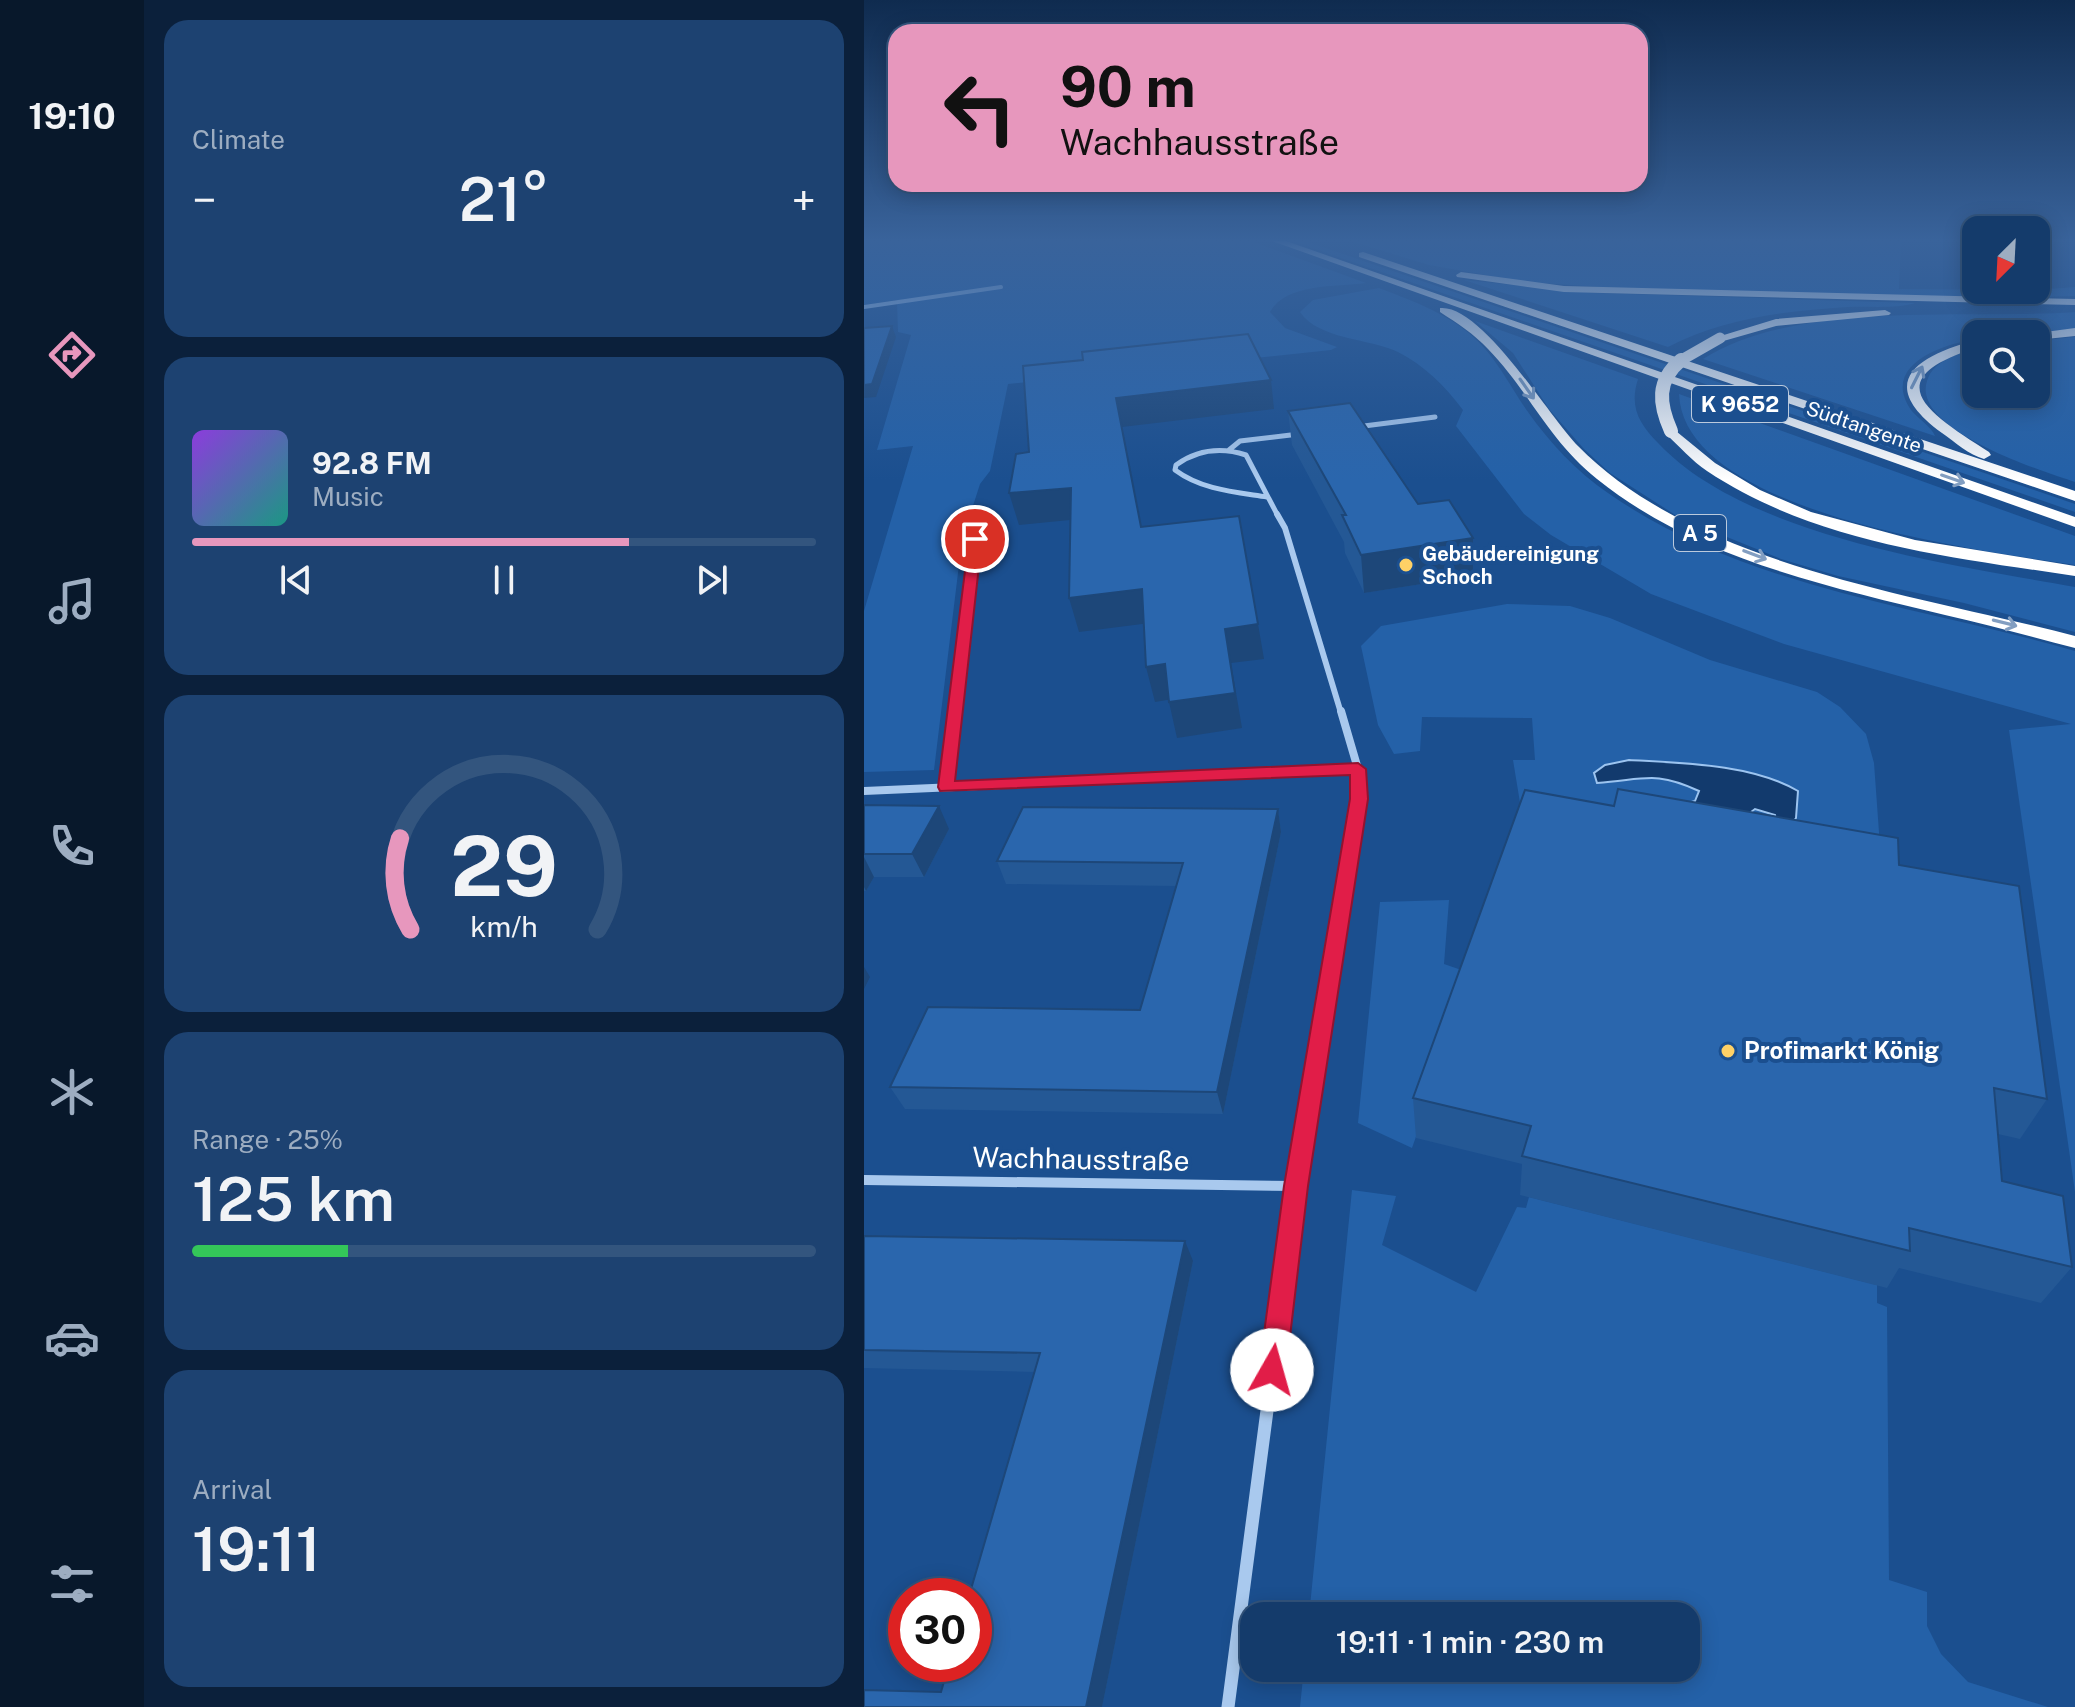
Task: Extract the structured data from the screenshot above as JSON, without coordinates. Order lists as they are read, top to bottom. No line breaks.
{"streets":{"highway":["K 9652","Südtangente","A 5"],"street":["Wachhausstraße"]},"places":["Gebäudereinigung Schoch","Profimarkt König"],"north":"bottom left","page":{"tabs":"19:10","tile":["Climate",["Range · 25%","125 km"],["Arrival","19:11"]],"turn":["90 m","Wachhausstraße"],"heat":["−","21°","+"],"song":["92.8 FM","Music"],"limit":"30","trip":"19:11 · 1 min · 230 m","gauge":["29","km/h"]}}
